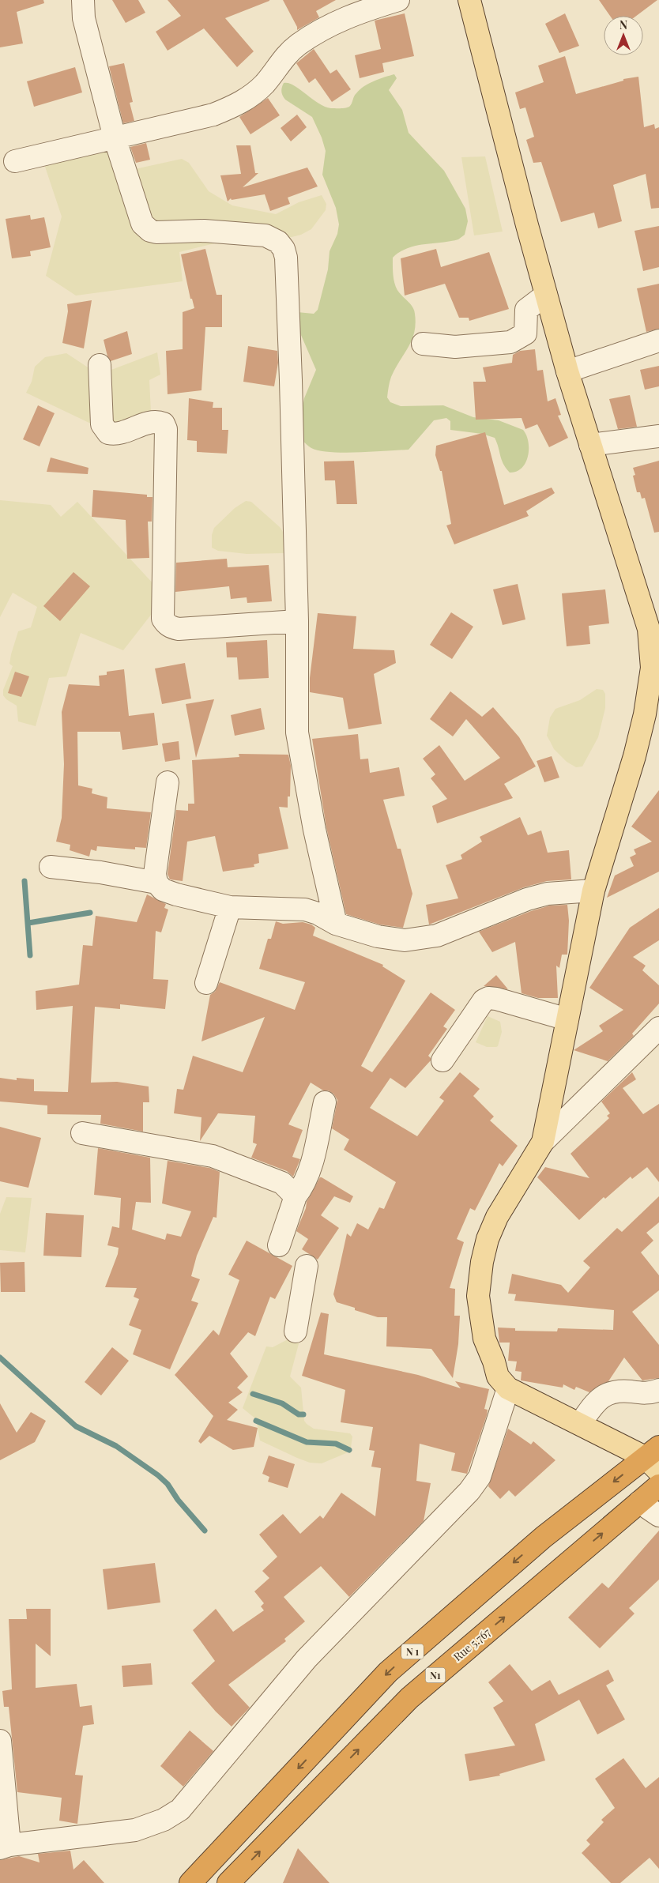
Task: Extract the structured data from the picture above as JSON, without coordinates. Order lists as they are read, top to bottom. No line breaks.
{"streets":{"highway":["Rue 5.767","N 1","N1"]},"north":"top"}
